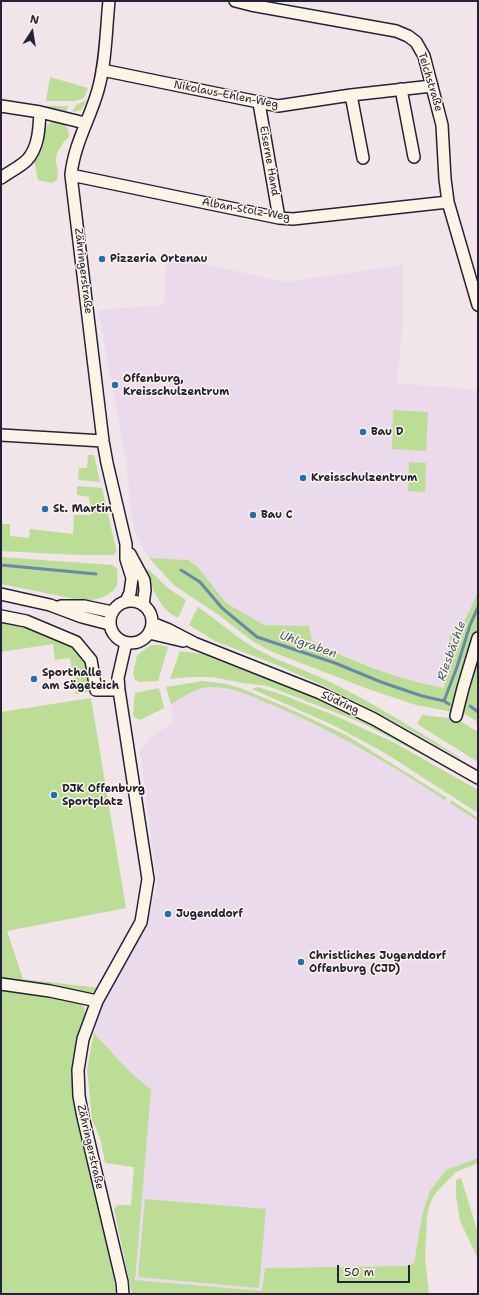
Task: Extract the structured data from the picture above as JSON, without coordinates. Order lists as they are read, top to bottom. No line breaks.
{"streets":{"street":["Teichstraße","Nikolaus-Ehlen-Weg","Eiserne Hand","Alban-Stolz-Weg","Zähringerstraße","Südring"]},"crossings":[["Teichstraße","Nikolaus-Ehlen-Weg"],["Teichstraße","Alban-Stolz-Weg"],["Nikolaus-Ehlen-Weg","Eiserne Hand"],["Nikolaus-Ehlen-Weg","Zähringerstraße"],["Eiserne Hand","Alban-Stolz-Weg"],["Alban-Stolz-Weg","Zähringerstraße"],["Zähringerstraße","Südring"]],"water":["Uhlgraben","Riesbächle"],"places":["Pizzeria Ortenau","Offenburg, Kreisschulzentrum","Bau D","Kreisschulzentrum","St. Martin","Bau C","Sporthalle am Sägeteich","DJK Offenburg Sportplatz","Jugenddorf","Christliches Jugenddorf Offenburg (CJD)"],"scale_bar":"50 m","north":"top"}
